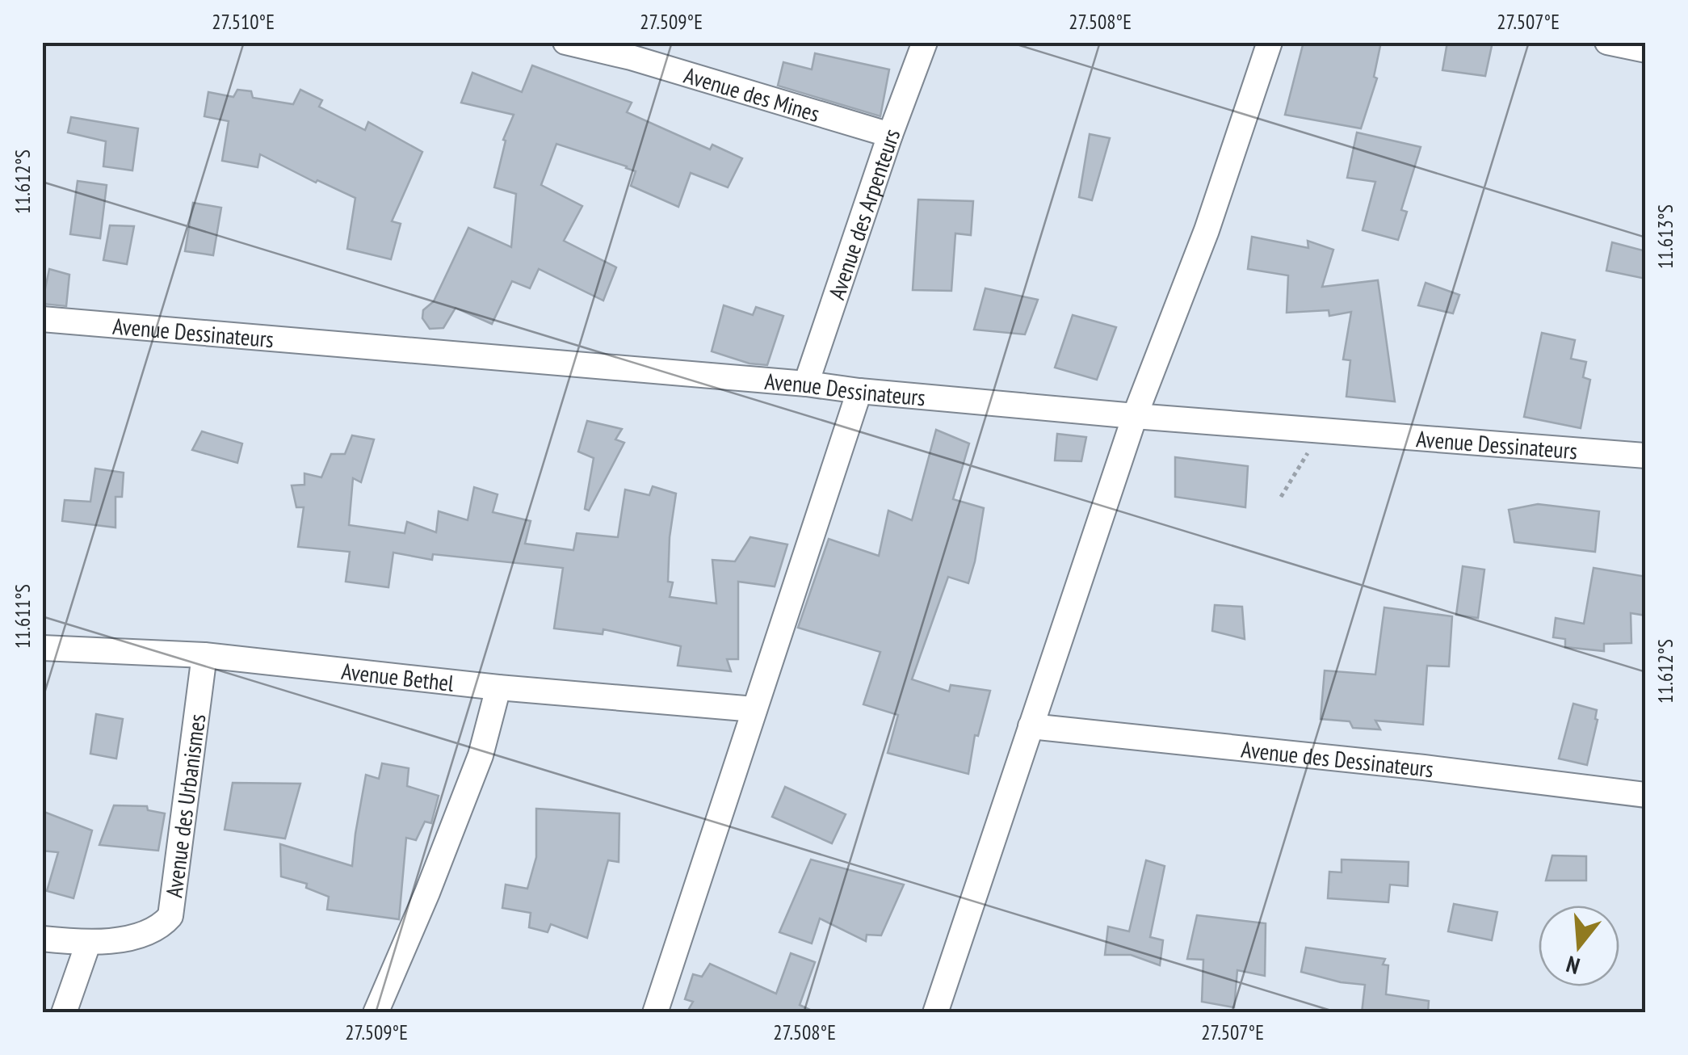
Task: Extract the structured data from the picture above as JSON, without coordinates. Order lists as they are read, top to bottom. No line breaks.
{"streets":{"street":["Avenue des Mines","Avenue des Arpenteurs","Avenue Dessinateurs","Avenue Bethel","Avenue des Dessinateurs","Avenue des Urbanismes"]},"crossings":[["Avenue des Mines","Avenue des Arpenteurs"],["Avenue des Arpenteurs","Avenue Dessinateurs"],["Avenue Bethel","Avenue des Urbanismes"]],"north":"bottom","coordinates":["27.510°E","27.509°E","27.508°E","27.507°E","11.612°S","11.613°S","11.611°S"]}
